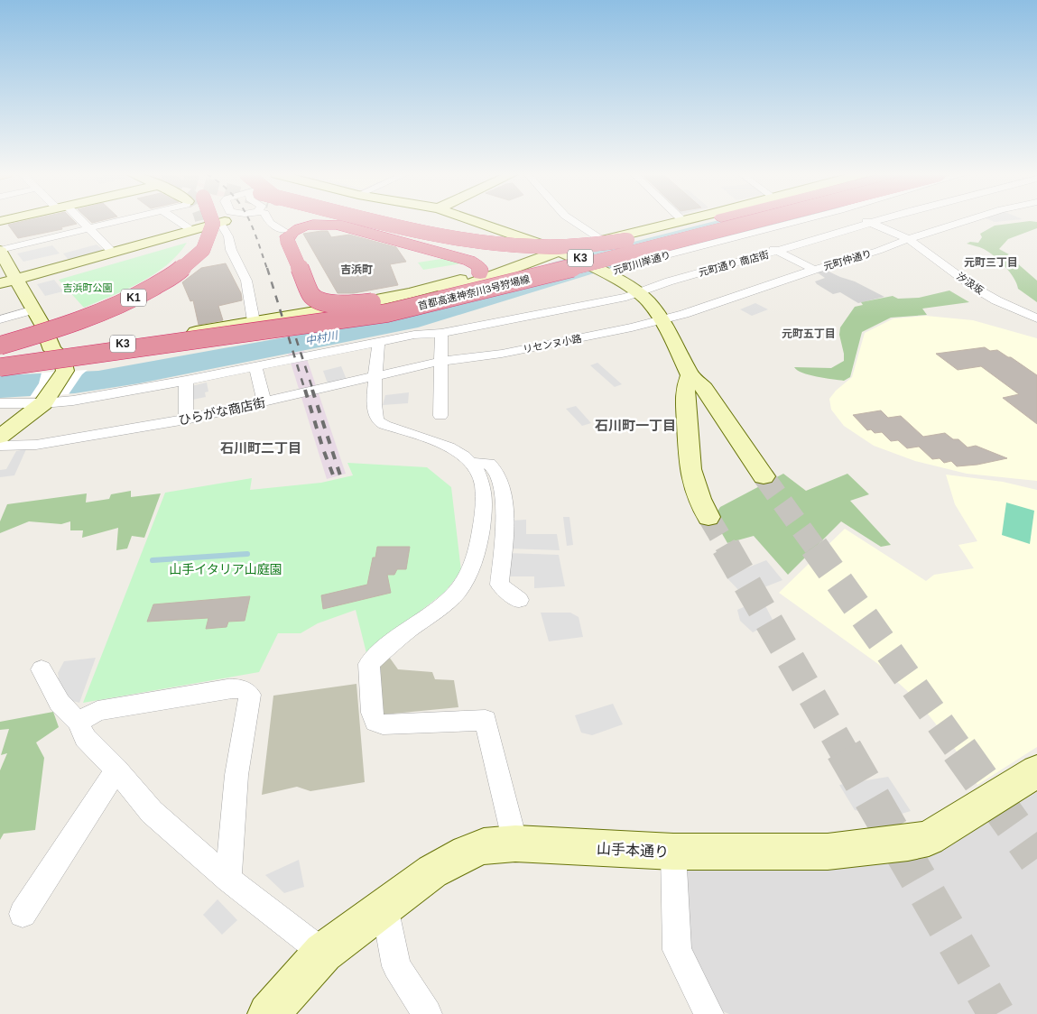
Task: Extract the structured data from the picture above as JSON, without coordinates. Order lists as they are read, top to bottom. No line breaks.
{"streets":{"highway":["K3","首都高速神奈川3号狩場線","K1"],"street":["元町仲通り","元町川岸通り","元町通り 商店街","汐汲坂","リセンヌ小路","ひらがな商店街","山手本通り"]},"crossings":[["元町仲通り","汐汲坂"],["元町通り 商店街","汐汲坂"],["リセンヌ小路","ひらがな商店街"]],"districts":["元町三丁目","吉浜町","元町五丁目","石川町一丁目","石川町二丁目"],"water":["中村川"],"parks":["吉浜町公園","山手イタリア山庭園"]}
